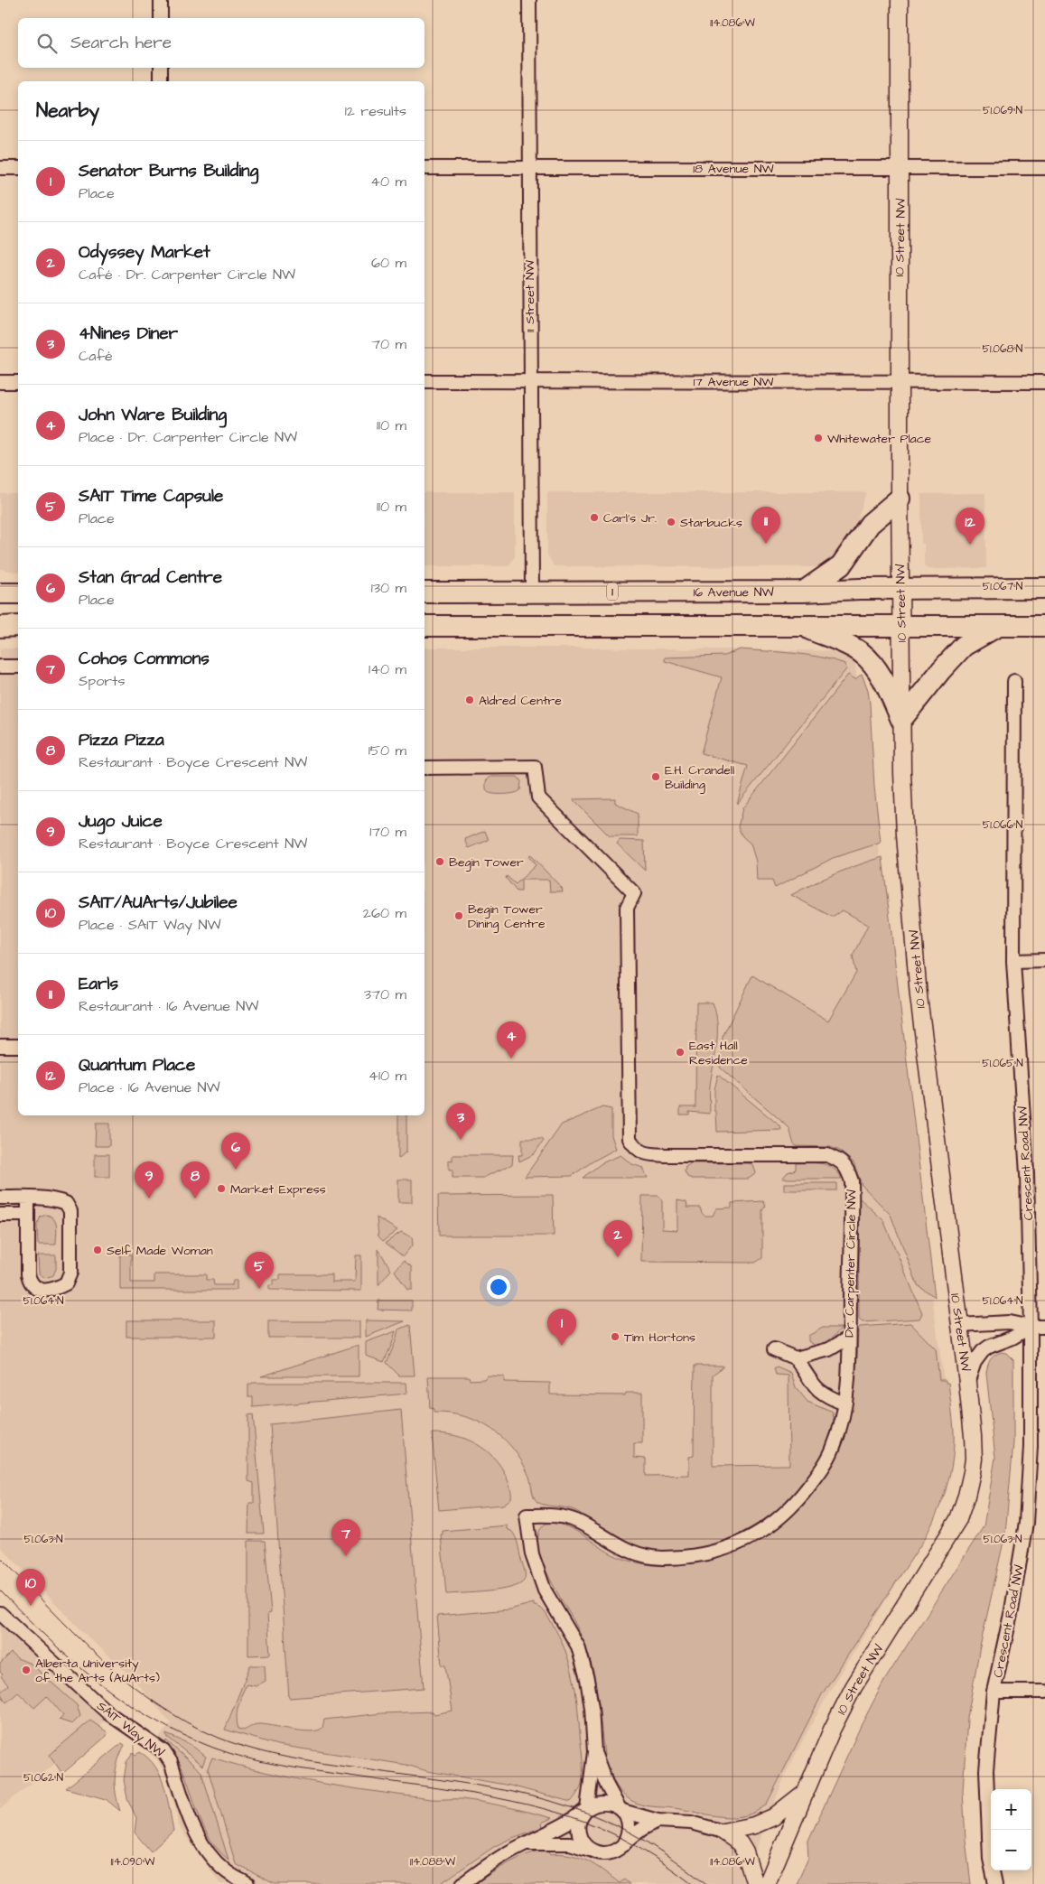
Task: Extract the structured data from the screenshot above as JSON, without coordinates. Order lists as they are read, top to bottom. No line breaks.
{"streets":{"highway":["1","16 Avenue NW"],"street":["18 Avenue NW","10 Street NW","11 Street NW","17 Avenue NW","Crescent Road NW","Dr. Carpenter Circle NW","SAIT Way NW"]},"crossings":[["18 Avenue NW","10 Street NW"],["18 Avenue NW","11 Street NW"],["10 Street NW","17 Avenue NW"],["10 Street NW","16 Avenue NW"],["11 Street NW","17 Avenue NW"],["11 Street NW","16 Avenue NW"]],"places":["Whitewater Place","Carl's Jr.","Starbucks","Aldred Centre","E.H. Crandell Building","Begin Tower","Begin Tower Dining Centre","East Hall Residence","Market Express","Self Made Woman","Tim Hortons","Alberta University of the Arts (AUArts)"],"page":{"search":"Search here","heading":["Nearby","12 results"],"list":[{"mark":"1","name":"Senator Burns Building","note":"Place","value":"40 m"},{"mark":"2","name":"Odyssey Market","note":"Café · Dr. Carpenter Circle NW","value":"60 m"},{"mark":"3","name":"4Nines Diner","note":"Café","value":"70 m"},{"mark":"4","name":"John Ware Building","note":"Place · Dr. Carpenter Circle NW","value":"110 m"},{"mark":"5","name":"SAIT Time Capsule","note":"Place","value":"110 m"},{"mark":"6","name":"Stan Grad Centre","note":"Place","value":"130 m"},{"mark":"7","name":"Cohos Commons","note":"Sports","value":"140 m"},{"mark":"8","name":"Pizza Pizza","note":"Restaurant · Boyce Crescent NW","value":"150 m"},{"mark":"9","name":"Jugo Juice","note":"Restaurant · Boyce Crescent NW","value":"170 m"},{"mark":"10","name":"SAIT/AUArts/Jubilee","note":"Place · SAIT Way NW","value":"260 m"},{"mark":"11","name":"Earls","note":"Restaurant · 16 Avenue NW","value":"370 m"},{"mark":"12","name":"Quantum Place","note":"Place · 16 Avenue NW","value":"410 m"}],"pins":["11","12","4","3","6","8","9","2","5","1","7","10"],"map_buttons":["+","−"]},"coordinates":["114.086°W","51.069°N","51.068°N","51.067°N","51.066°N","51.065°N","51.064°N","51.063°N","51.062°N","114.090°W","114.088°W"]}
